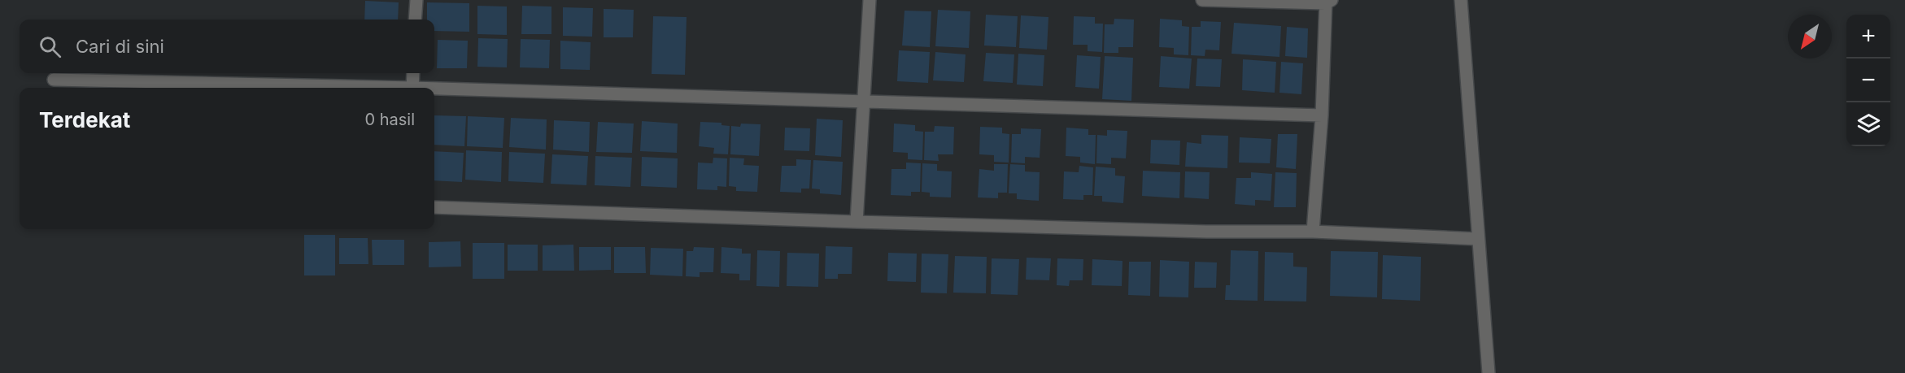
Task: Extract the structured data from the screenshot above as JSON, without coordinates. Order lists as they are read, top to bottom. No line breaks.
{"north":"bottom left","page":{"map_buttons":["+","−"],"search":"Cari di sini","heading":["Terdekat","0 hasil"]}}
